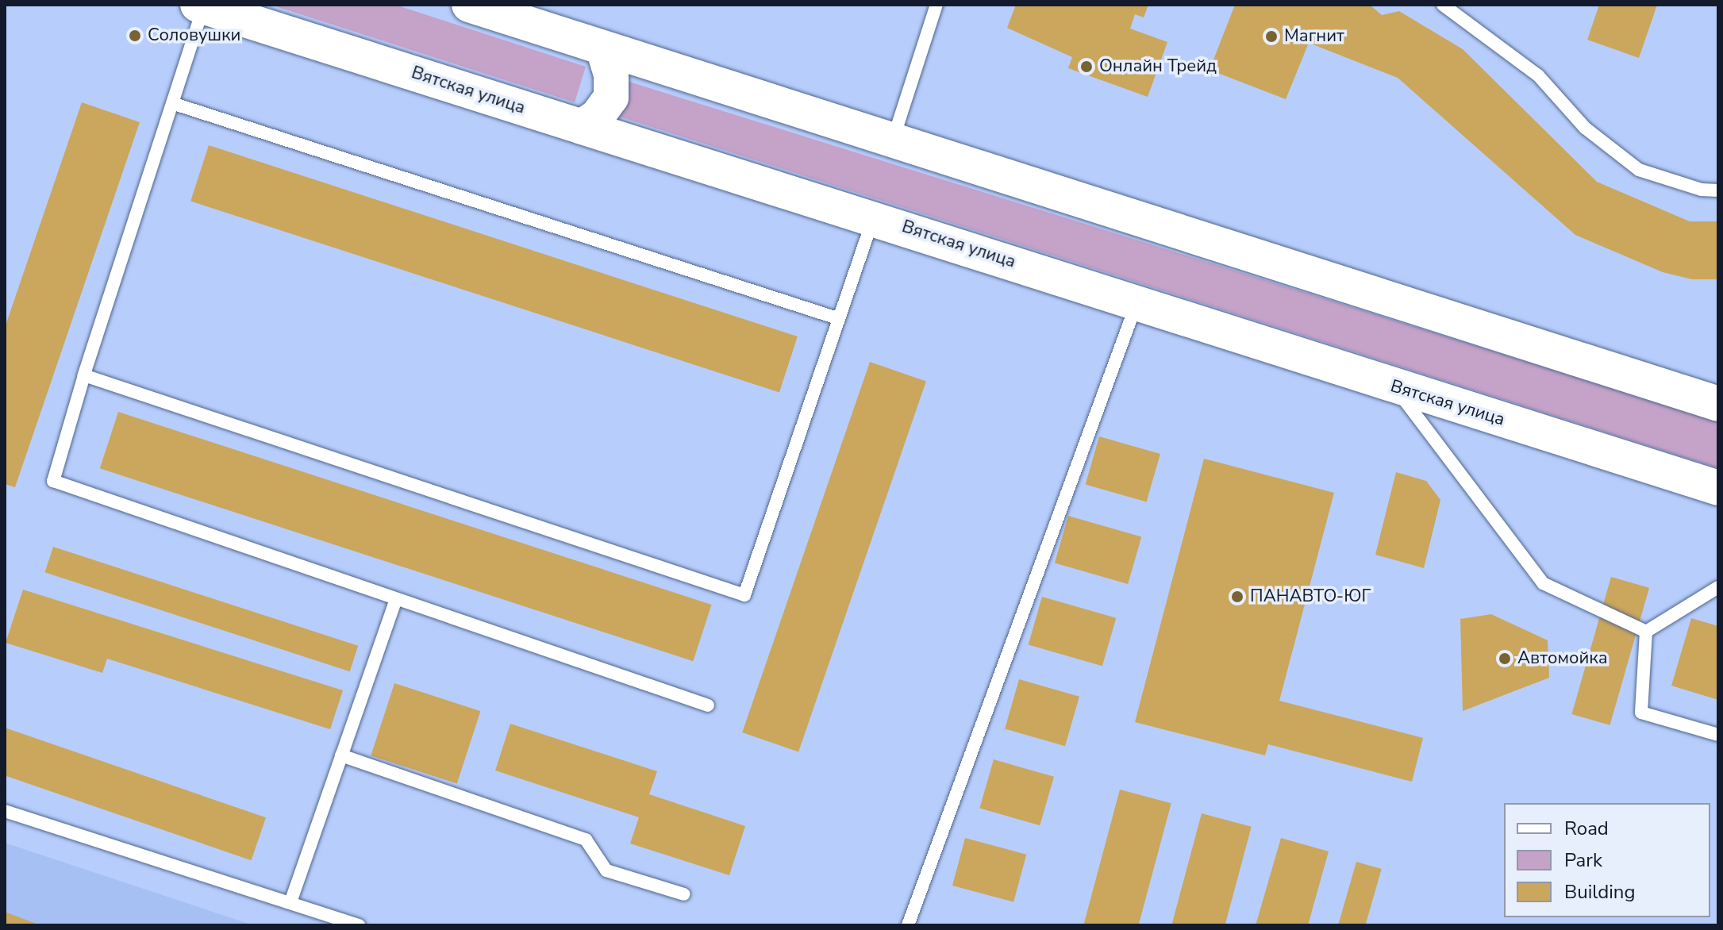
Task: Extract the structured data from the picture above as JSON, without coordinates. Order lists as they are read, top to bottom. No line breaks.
{"streets":{"main road":["Вятская улица"]},"places":["Соловушки","Магнит","Онлайн Трейд","ПАНАВТО-ЮГ","Автомойка"],"legend":["Road","Park","Building"]}
